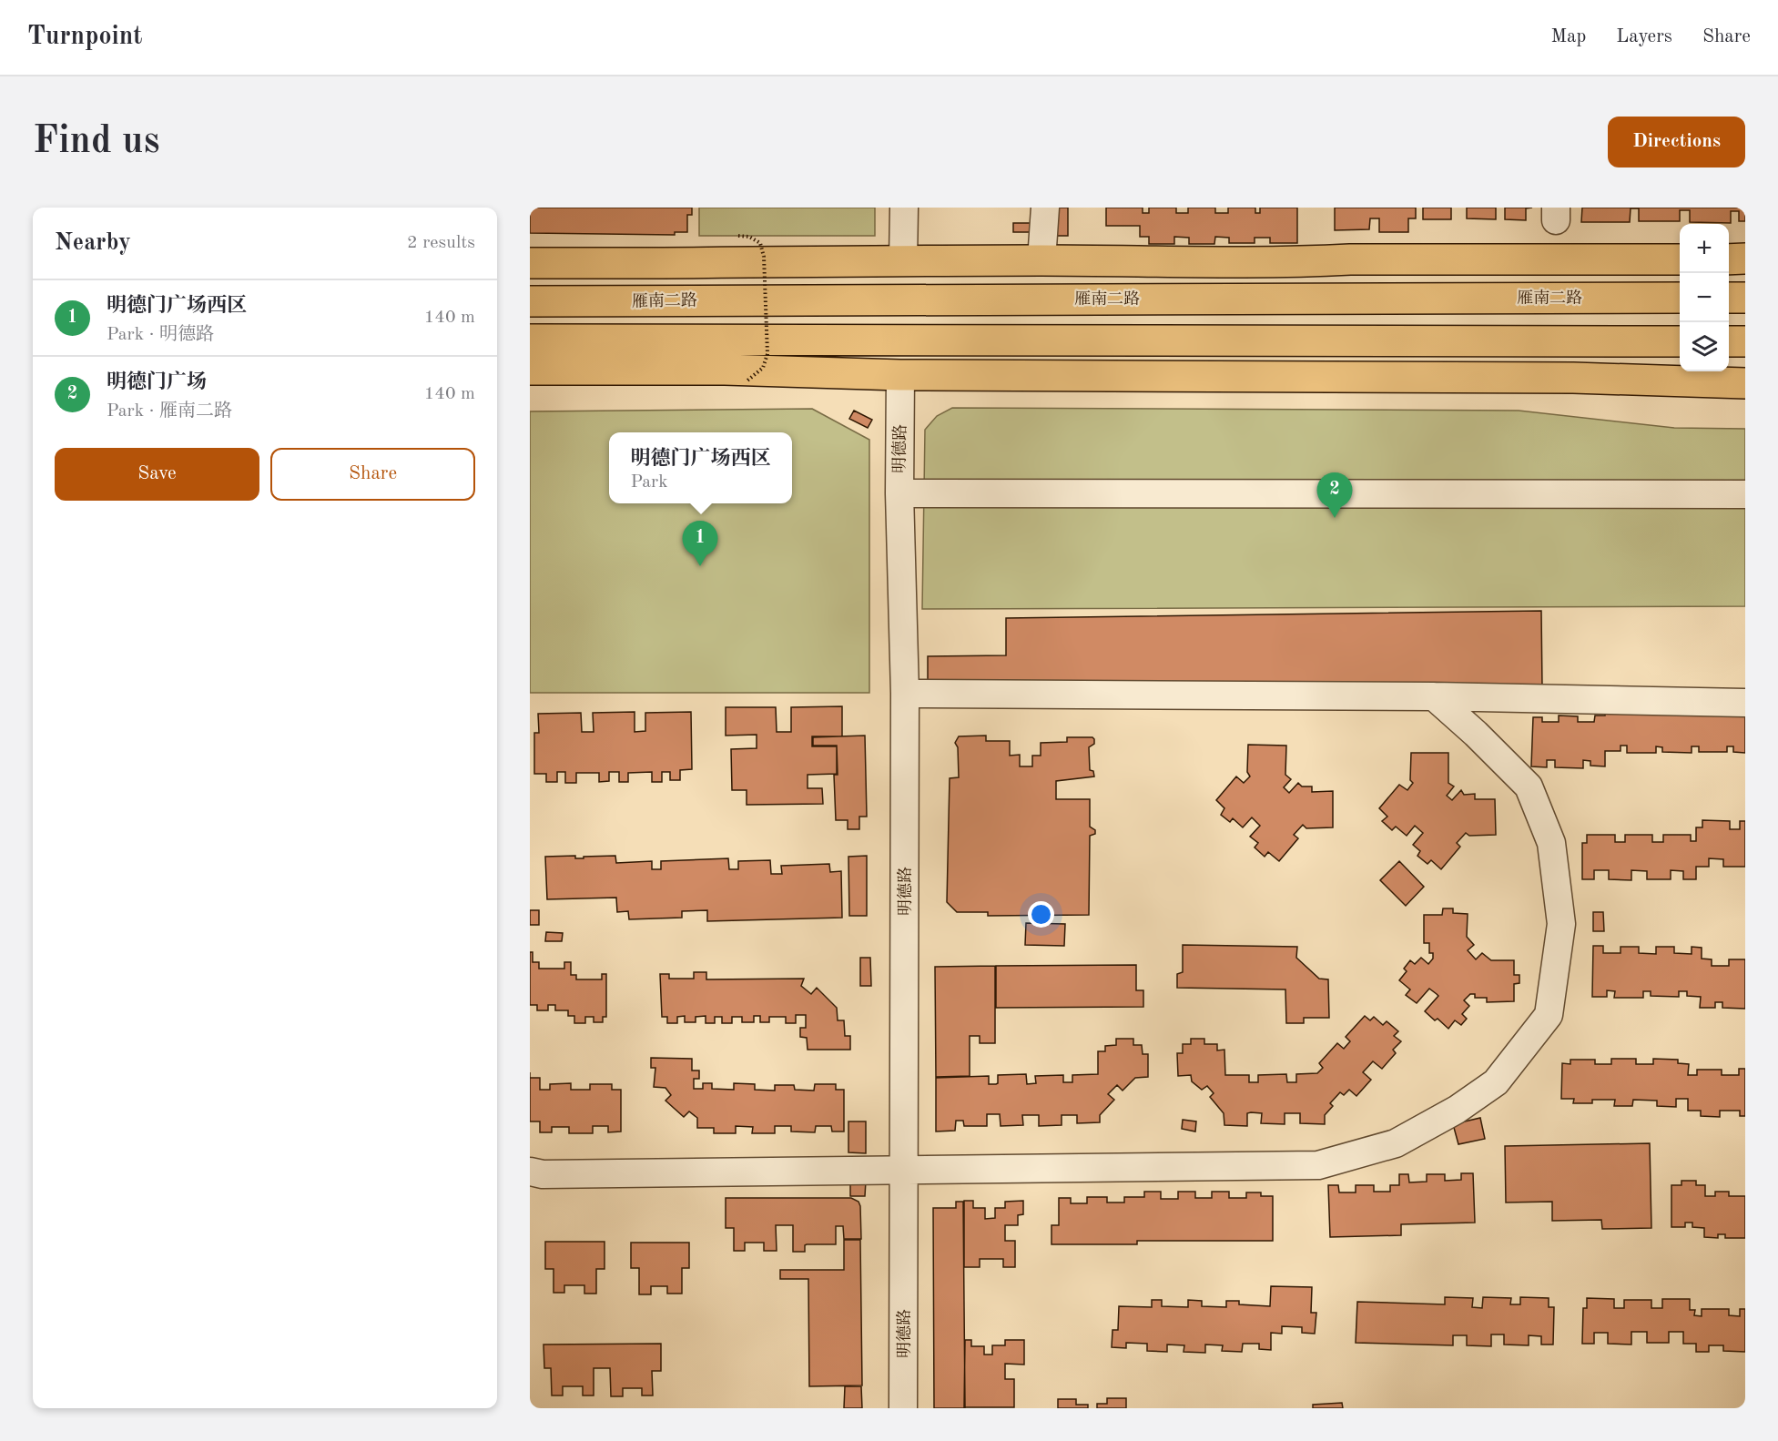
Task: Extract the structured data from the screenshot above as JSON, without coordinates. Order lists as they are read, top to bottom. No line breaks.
{"streets":{"main road":["雁南二路"],"street":["明德路"]},"page":{"header":"Turnpoint","nav":["Map","Layers","Share"],"buttons":["Directions",["Save","Share"]],"title":"Find us","heading":["Nearby","2 results"],"map_buttons":["+","−"],"list":[{"mark":"1","name":"明德门广场西区","note":"Park · 明德路","value":"140 m"},{"mark":"2","name":"明德门广场","note":"Park · 雁南二路","value":"140 m"}],"popup":["明德门广场西区","Park"],"pins":["2","1"]}}
